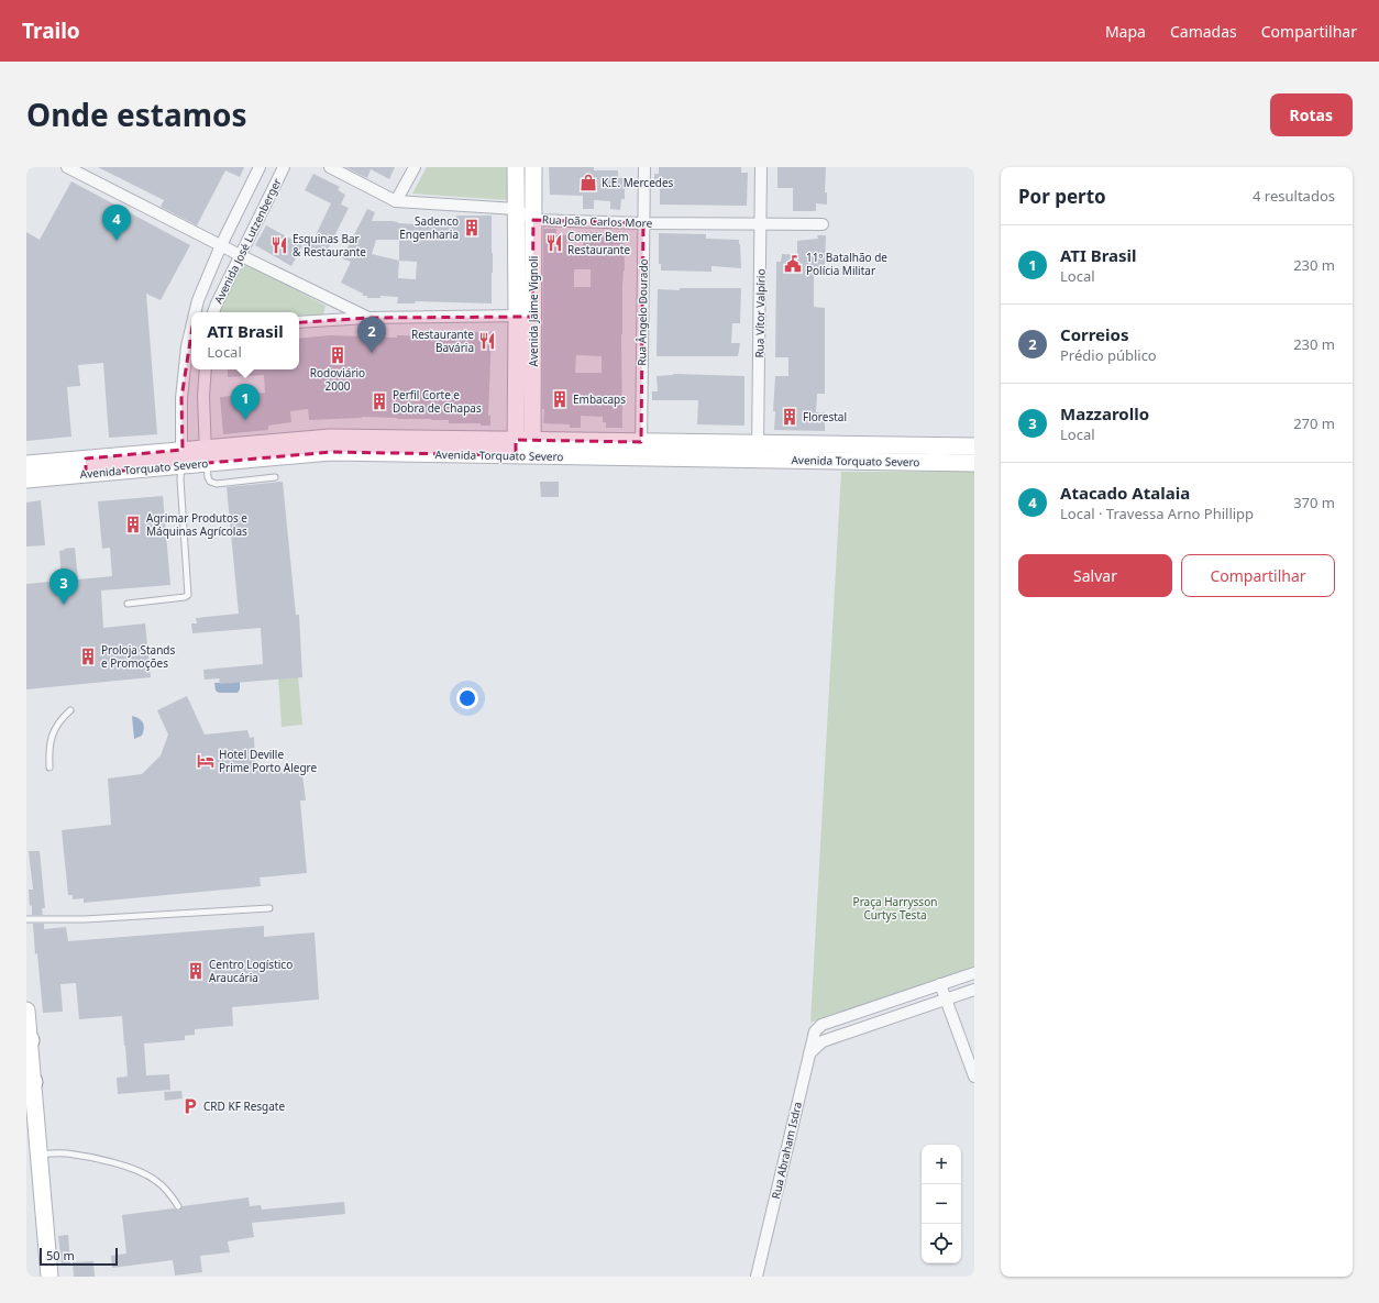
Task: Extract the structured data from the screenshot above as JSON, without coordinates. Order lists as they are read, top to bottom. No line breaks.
{"streets":{"street":["Rua João Carlos More","Avenida José Lutzenberger","Avenida Jaime Vignoli","Rua Ângelo Dourado","Rua Vítor Valpírio","Avenida Torquato Severo","Rua Abraham Isdra"]},"crossings":[["Rua João Carlos More","Avenida Jaime Vignoli"],["Rua João Carlos More","Rua Ângelo Dourado"],["Rua João Carlos More","Rua Vítor Valpírio"],["Avenida José Lutzenberger","Avenida Torquato Severo"],["Avenida Jaime Vignoli","Avenida Torquato Severo"],["Rua Ângelo Dourado","Avenida Torquato Severo"],["Rua Vítor Valpírio","Avenida Torquato Severo"]],"parks":["Praça Harrysson Curtys Testa"],"places":{"shop":["K.E. Mercedes"],"building":["Sadenco Engenharia","Rodoviário 2000","Embacaps","Perfil Corte e Dobra de Chapas","Florestal","Agrimar Produtos e Máquinas Agrícolas","Proloja Stands e Promoções","Centro Logístico Araucária"],"restaurant":["Comer Bem Restaurante","Esquinas Bar & Restaurante","Restaurante Bavária"],"public building":["11º Batalhão de Polícia Militar"],"hotel":["Hotel Deville Prime Porto Alegre"],"parking":["CRD KF Resgate"]},"scale_bar":"50 m","page":{"header":"Trailo","nav":["Mapa","Camadas","Compartilhar"],"title":"Onde estamos","buttons":["Rotas",["Salvar","Compartilhar"]],"heading":["Por perto","4 resultados"],"pins":["4","2","1","3"],"list":[{"mark":"1","name":"ATI Brasil","note":"Local","value":"230 m"},{"mark":"2","name":"Correios","note":"Prédio público","value":"230 m"},{"mark":"3","name":"Mazzarollo","note":"Local","value":"270 m"},{"mark":"4","name":"Atacado Atalaia","note":"Local · Travessa Arno Phillipp","value":"370 m"}],"popup":["ATI Brasil","Local"],"map_buttons":["+","−"],"scale":"50 m"}}
